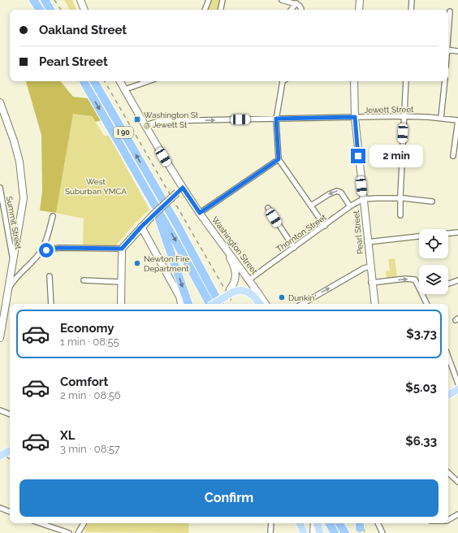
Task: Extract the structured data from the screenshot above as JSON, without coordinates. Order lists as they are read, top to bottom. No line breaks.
{"streets":{"highway":["I 90"],"main road":["Pearl Street","Washington Street"],"street":["Jewett Street","Summit Street","Thornton Street"]},"crossings":[["Jewett Street","Pearl Street"],["Jewett Street","Washington Street"],["Pearl Street","Thornton Street"],["Thornton Street","Washington Street"]],"one_way":["Jewett Street"],"parks":["West Suburban YMCA"],"places":{"transit":["Washington St @ Jewett St"],"other":["Newton Fire Department","Dunkin'"]},"page":{"banner":["Oakland Street","Pearl Street"],"bubble":"2 min","list":[{"name":"Economy","note":"1 min · 08:55","value":"$3.73"},{"name":"Comfort","note":"2 min · 08:56","value":"$5.03"},{"name":"XL","note":"3 min · 08:57","value":"$6.33"}],"buttons":"Confirm"}}
